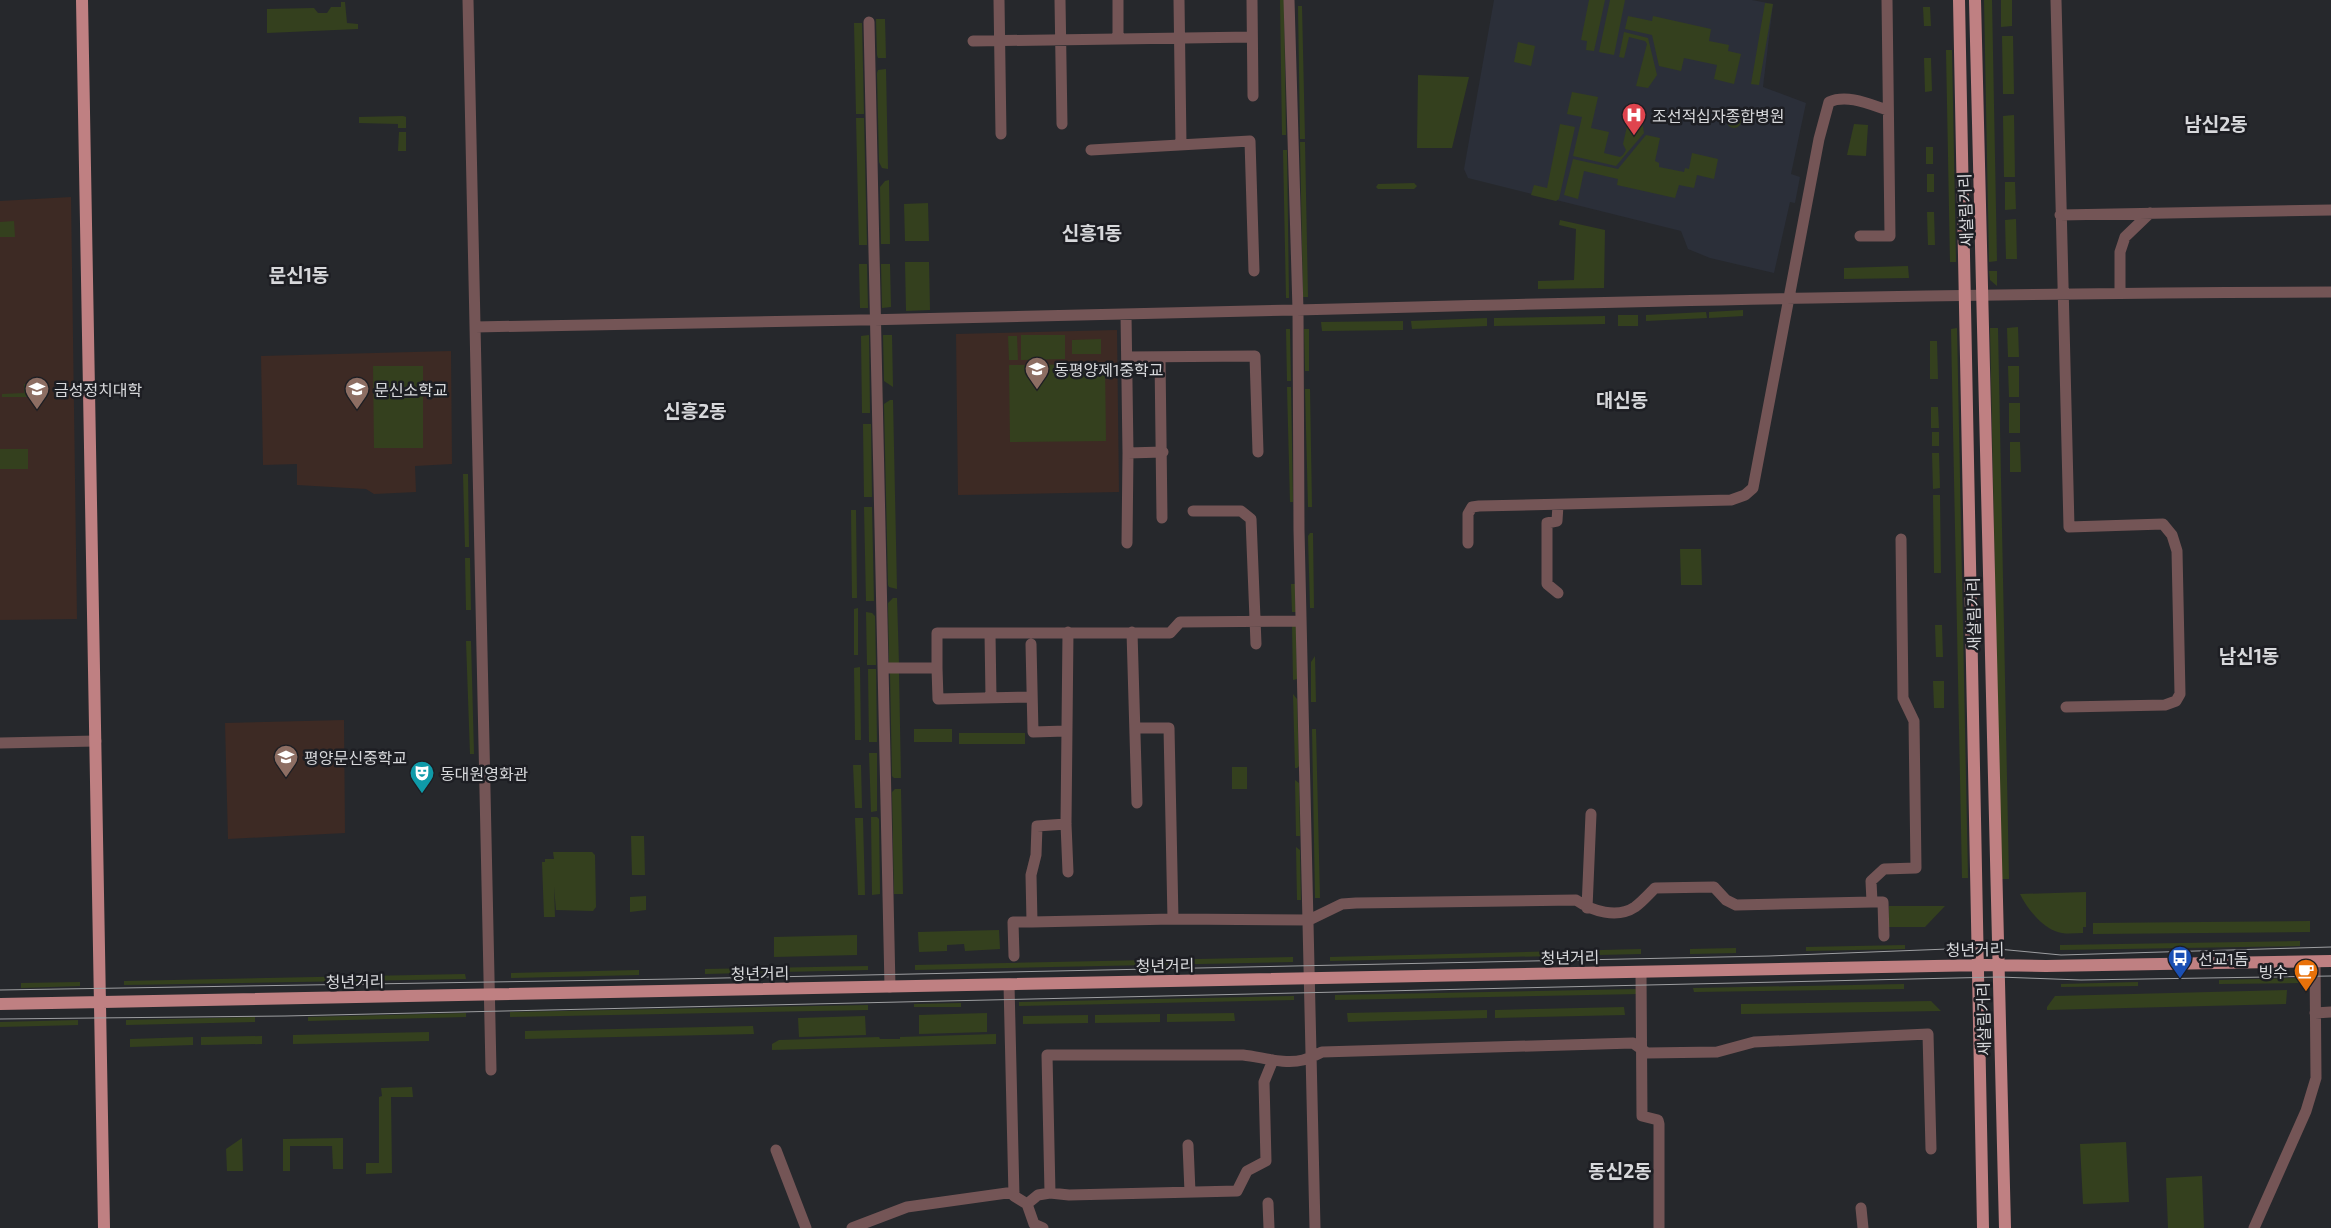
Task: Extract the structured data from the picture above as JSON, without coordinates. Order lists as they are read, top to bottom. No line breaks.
{"streets":{"main road":["새살림거리","청년거리"]},"crossings":[["새살림거리","청년거리"]],"districts":["남신2동","신흥1동","문신1동","대신동","신흥2동","남신1동","동신2동"],"places":{"hospital":["조선적십자종합병원"],"school or university":["동평양제1중학교","금성정치대학","문신소학교","평양문신중학교"],"theatre":["동대원영화관"],"bus stop":["선교1돔"],"cafe":["빙수"]}}
